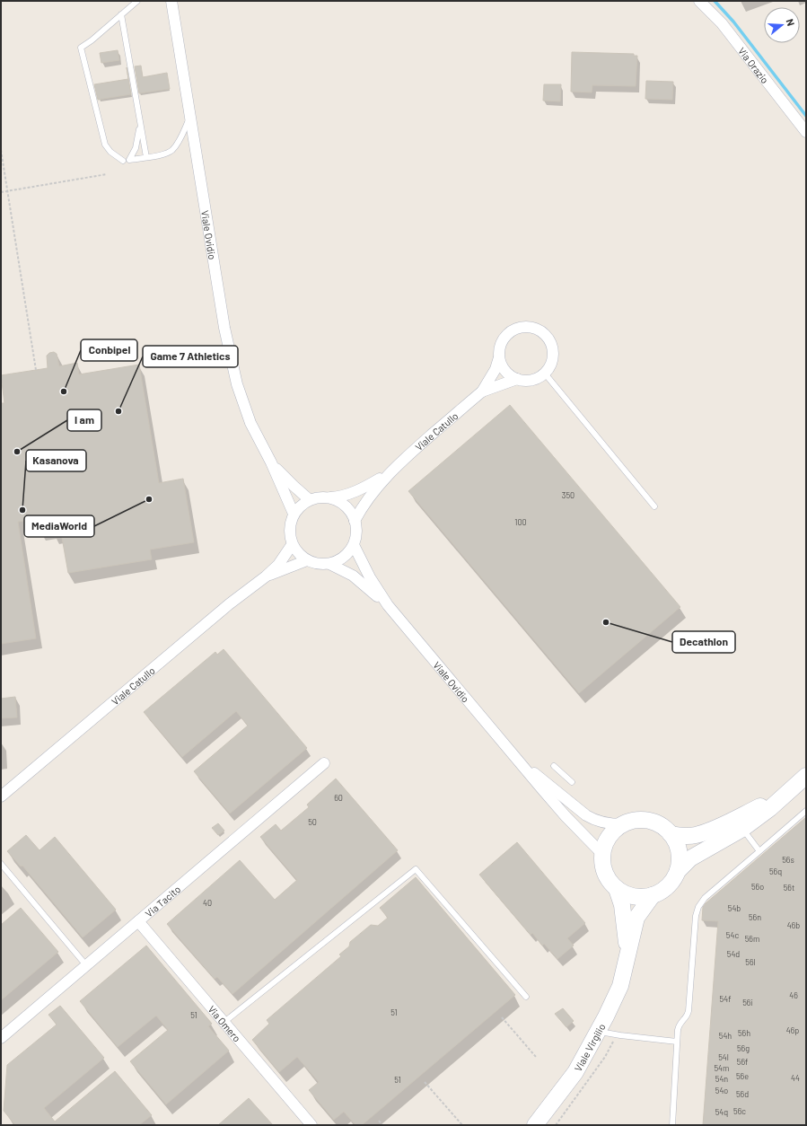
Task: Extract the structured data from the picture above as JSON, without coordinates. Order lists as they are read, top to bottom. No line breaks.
{"streets":{"street":["Via Orazio","Viale Ovidio","Viale Catullo","Via Tacito","Via Omero","Viale Virgilio"]},"crossings":[["Viale Ovidio","Viale Catullo"],["Viale Ovidio","Viale Virgilio"],["Via Tacito","Via Omero"]],"places":["Conbipel","Game 7 Athletics","I am","MediaWorld","Kasanova","Decathlon"],"house_numbers":["350","100","60","50","56s","56q","56o","56t","40","54b","56n","46b","54c","56m","54d","56l","46","54f","56i","51","51","46p","56h","54h","56g","54l","56f","54m","56e","44","54n","51","54o","56d","56c","54q"],"north":"right"}
